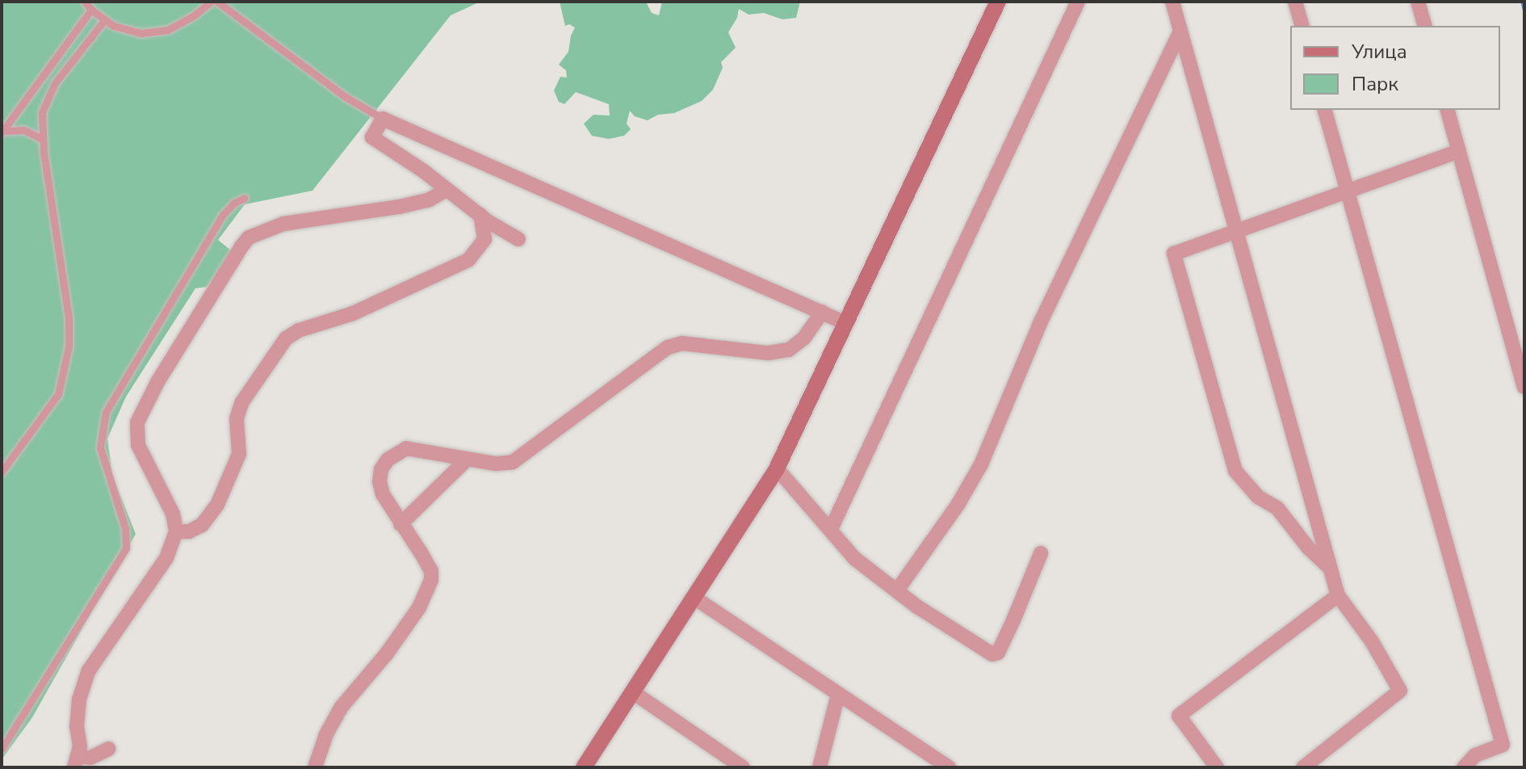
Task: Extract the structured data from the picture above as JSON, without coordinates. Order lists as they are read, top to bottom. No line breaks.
{"legend":["Улица","Парк"]}
